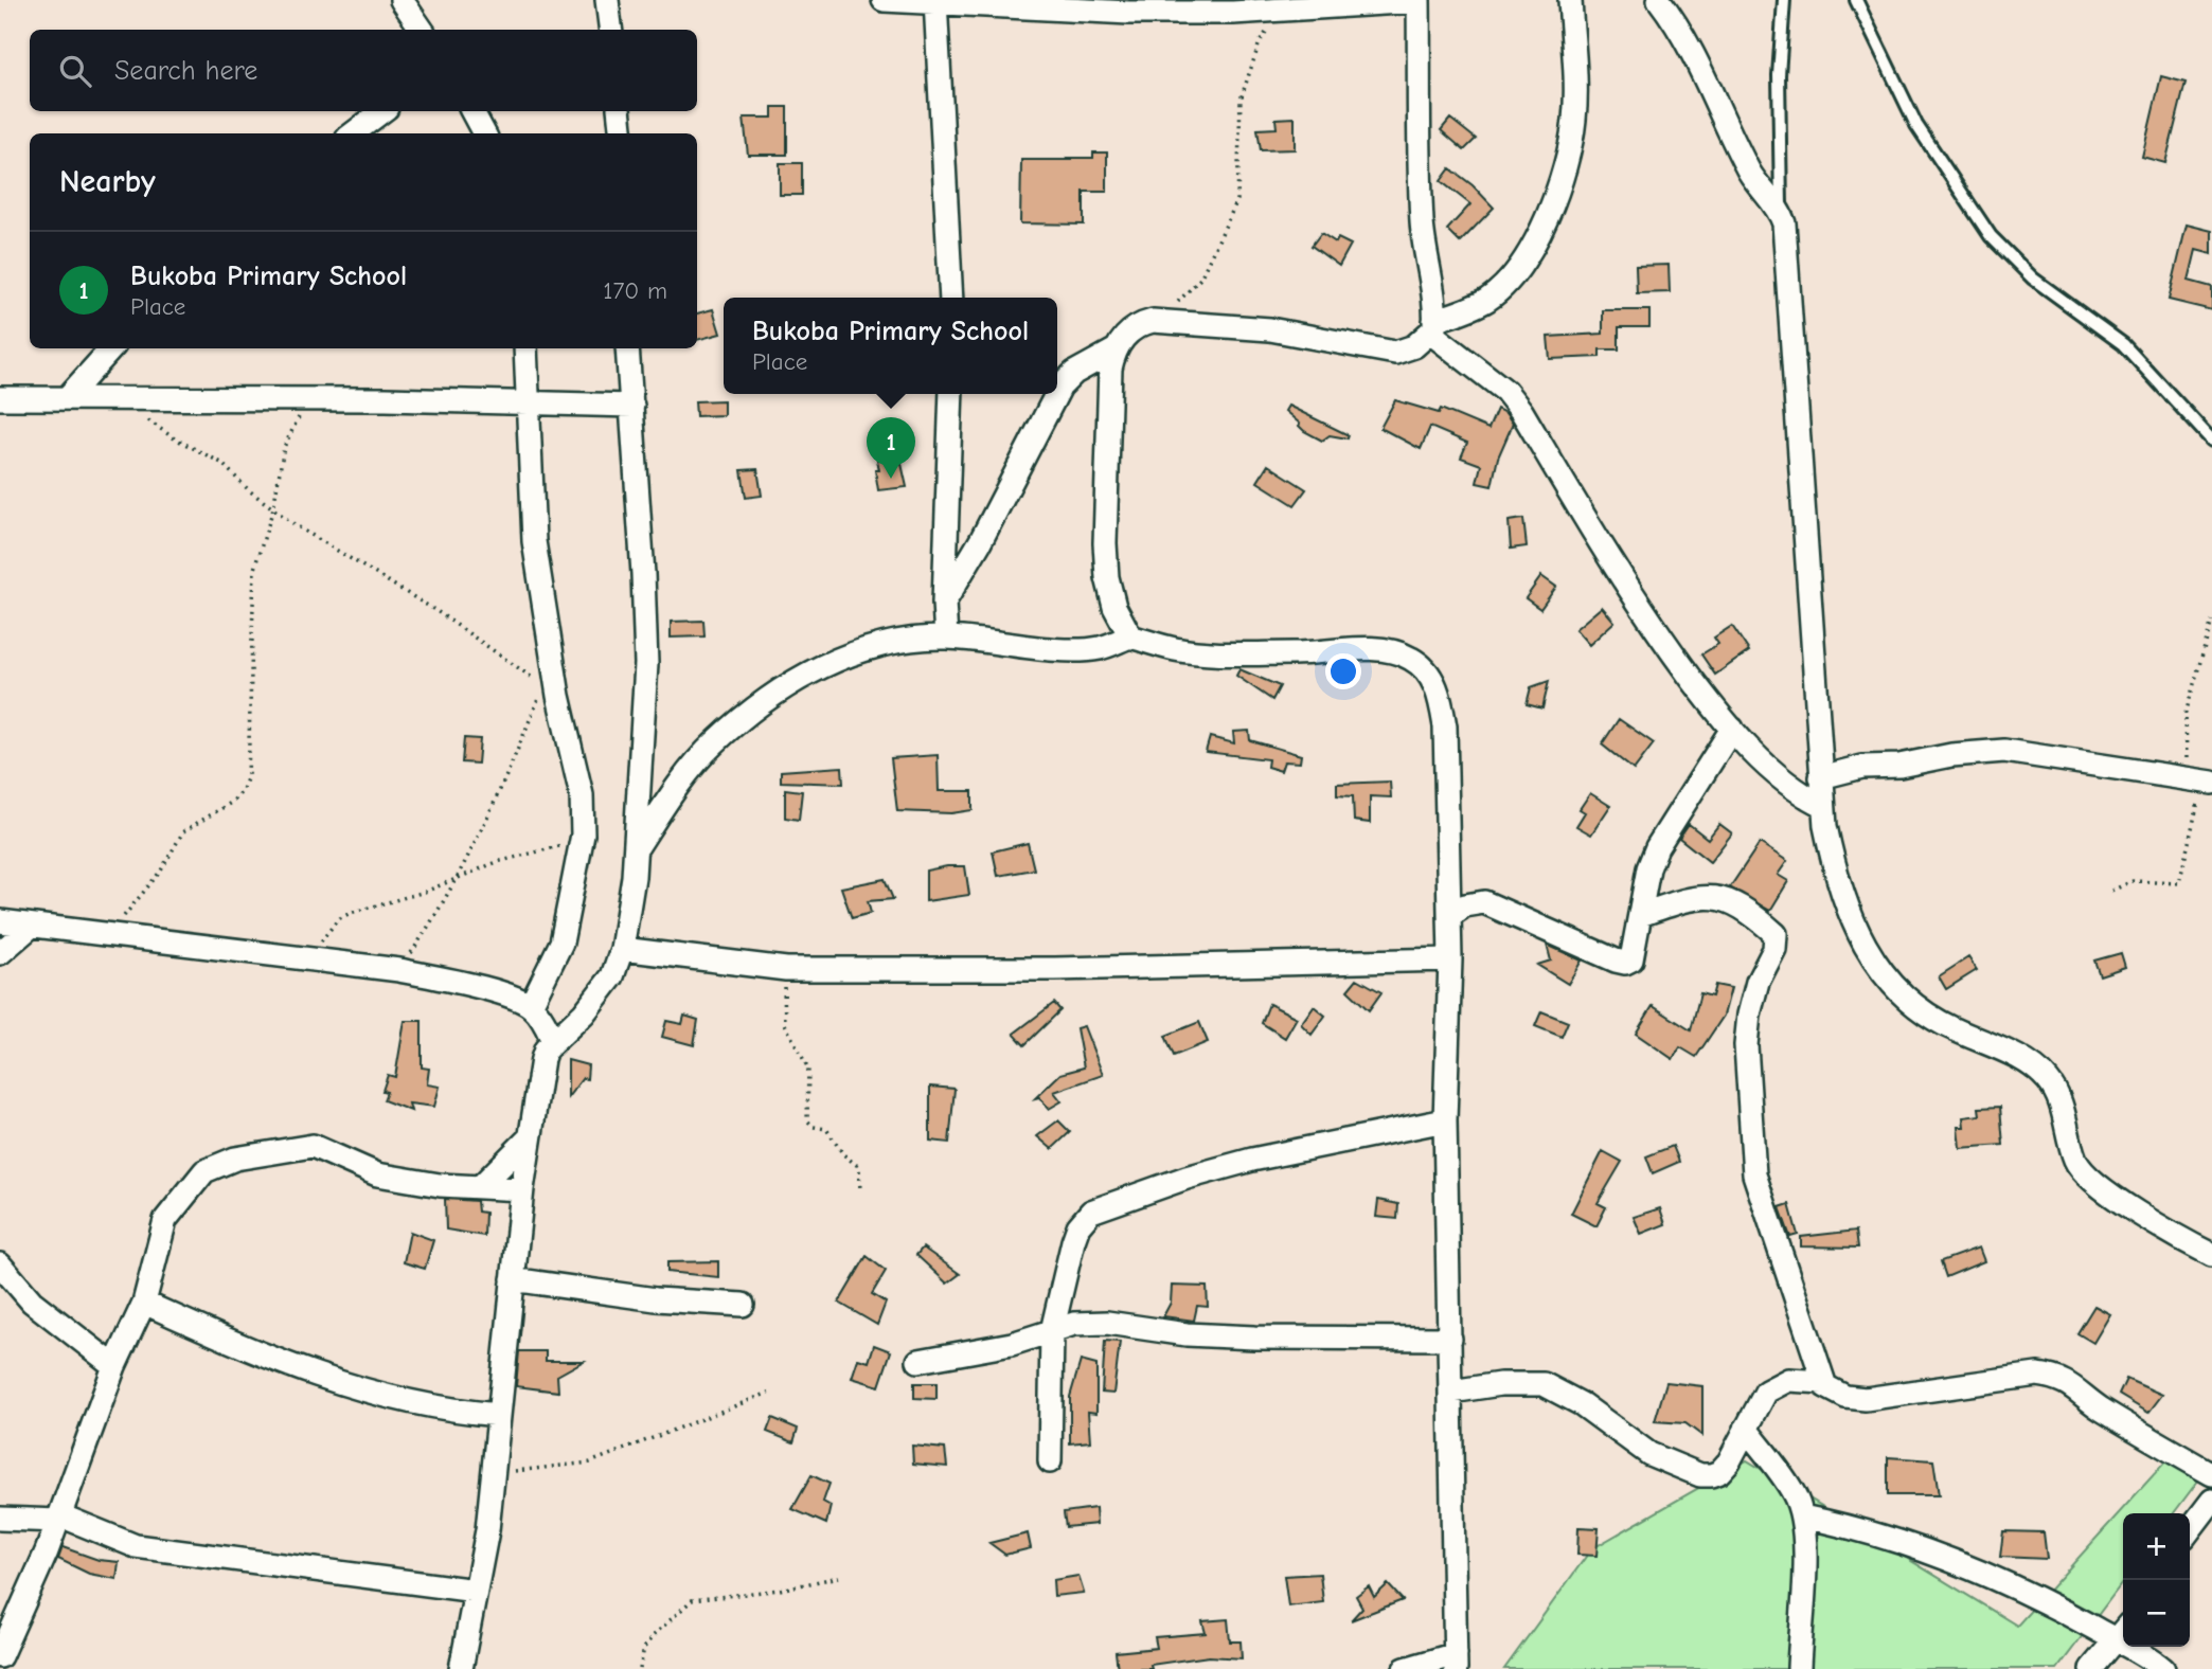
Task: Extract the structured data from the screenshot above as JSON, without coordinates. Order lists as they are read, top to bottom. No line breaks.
{"page":{"search":"Search here","heading":"Nearby","list":[{"mark":"1","name":"Bukoba Primary School","note":"Place","value":"170 m"}],"popup":["Bukoba Primary School","Place"],"pins":"1","map_buttons":["+","−"]}}
